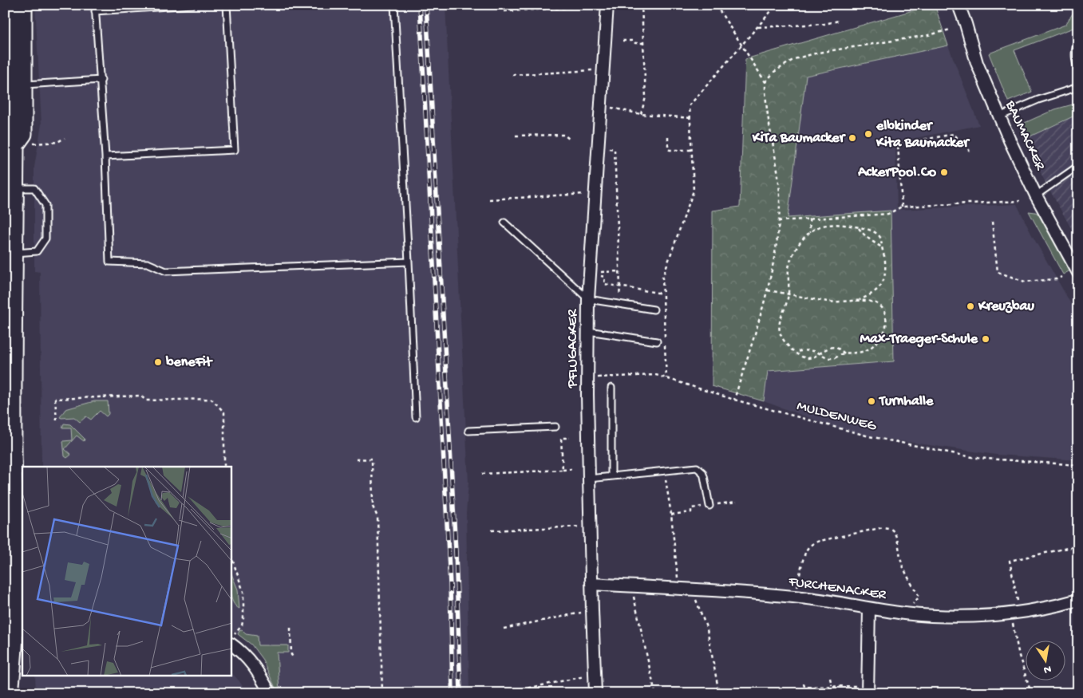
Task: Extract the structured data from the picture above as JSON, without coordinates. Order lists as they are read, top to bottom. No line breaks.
{"streets":{"street":["BAUMACKER","PFLUGACKER","FURCHENACKER"],"path":["MULDENWEG"]},"crossings":[["PFLUGACKER","FURCHENACKER"]],"places":["elbkinder Kita Baumacker","KiTa Baumacker","AckerPool.Co","Kreuzbau","Max-Traeger-Schule","beneFit","Turnhalle"],"north":"bottom"}
